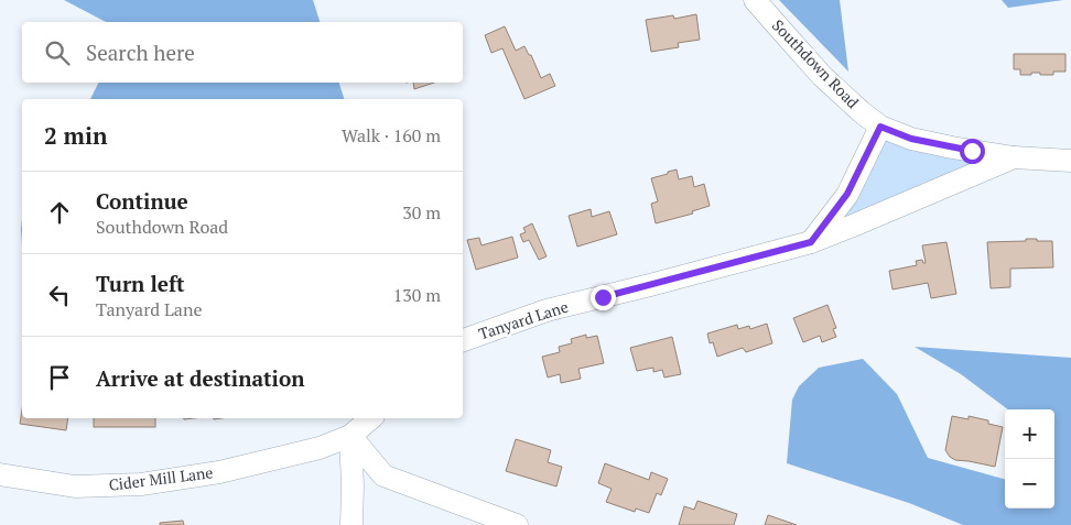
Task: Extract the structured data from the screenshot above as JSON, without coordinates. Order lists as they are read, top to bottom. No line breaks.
{"streets":{"street":["Southdown Road","Tanyard Lane","Cider Mill Lane"]},"crossings":[["Southdown Road","Tanyard Lane"]],"page":{"search":"Search here","heading":["2 min","Walk · 160 m"],"list":[["Continue","Southdown Road","30 m"],["Turn left","Tanyard Lane","130 m"],"Arrive at destination"],"map_buttons":["+","−"]}}
